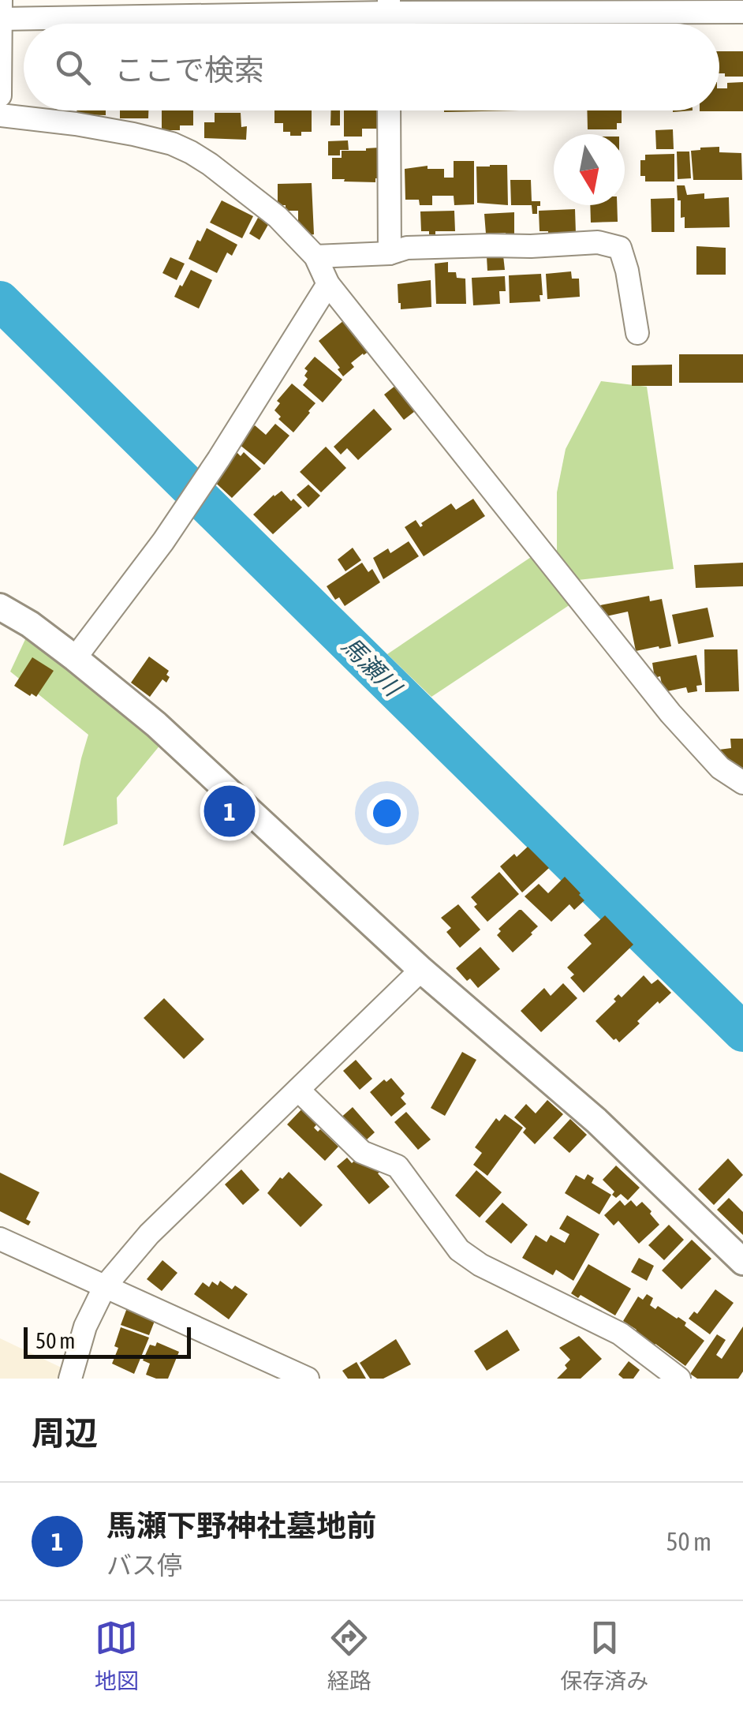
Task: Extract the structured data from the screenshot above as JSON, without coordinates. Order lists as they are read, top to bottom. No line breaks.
{"water":["馬瀬川"],"scale_bar":"50 m","north":"bottom","page":{"search":"ここで検索","pins":"1","scale":"50 m","heading":"周辺","list":[{"mark":"1","name":"馬瀬下野神社墓地前","note":"バス停","value":"50 m"}],"nav":["地図","経路","保存済み"]}}
